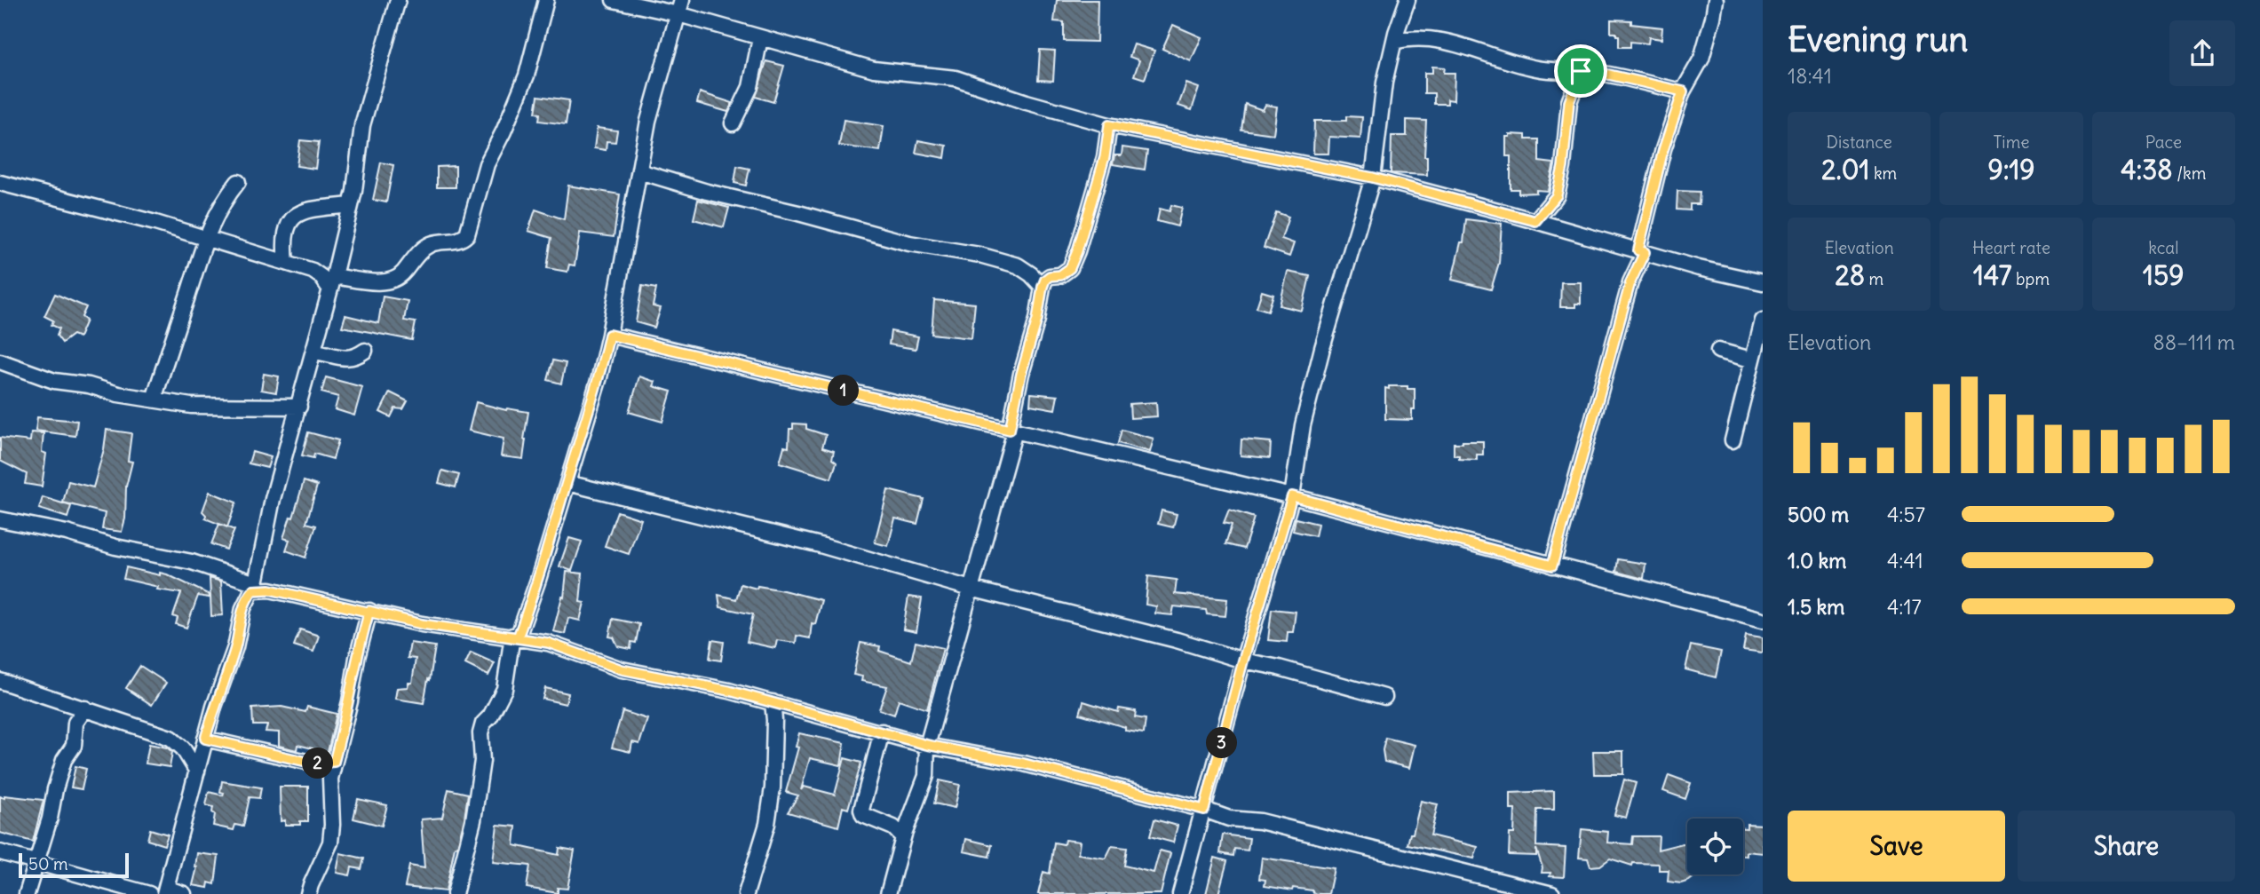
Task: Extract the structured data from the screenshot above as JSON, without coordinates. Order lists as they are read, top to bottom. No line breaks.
{"scale_bar":"50 m","page":{"heading":["Evening run","18:41"],"stats":[["Distance","2.01 km"],["Time","9:19"],["Pace","4:38 /km"],["Elevation","28 m"],["Heart rate","147 bpm"],["kcal","159"]],"chart":["Elevation","88–111 m"],"pins":["1","3","2"],"list":[{"name":"500 m","note":"4:57"},{"name":"1.0 km","note":"4:41"},{"name":"1.5 km","note":"4:17"}],"buttons":["Save","Share"],"scale":"50 m"}}
